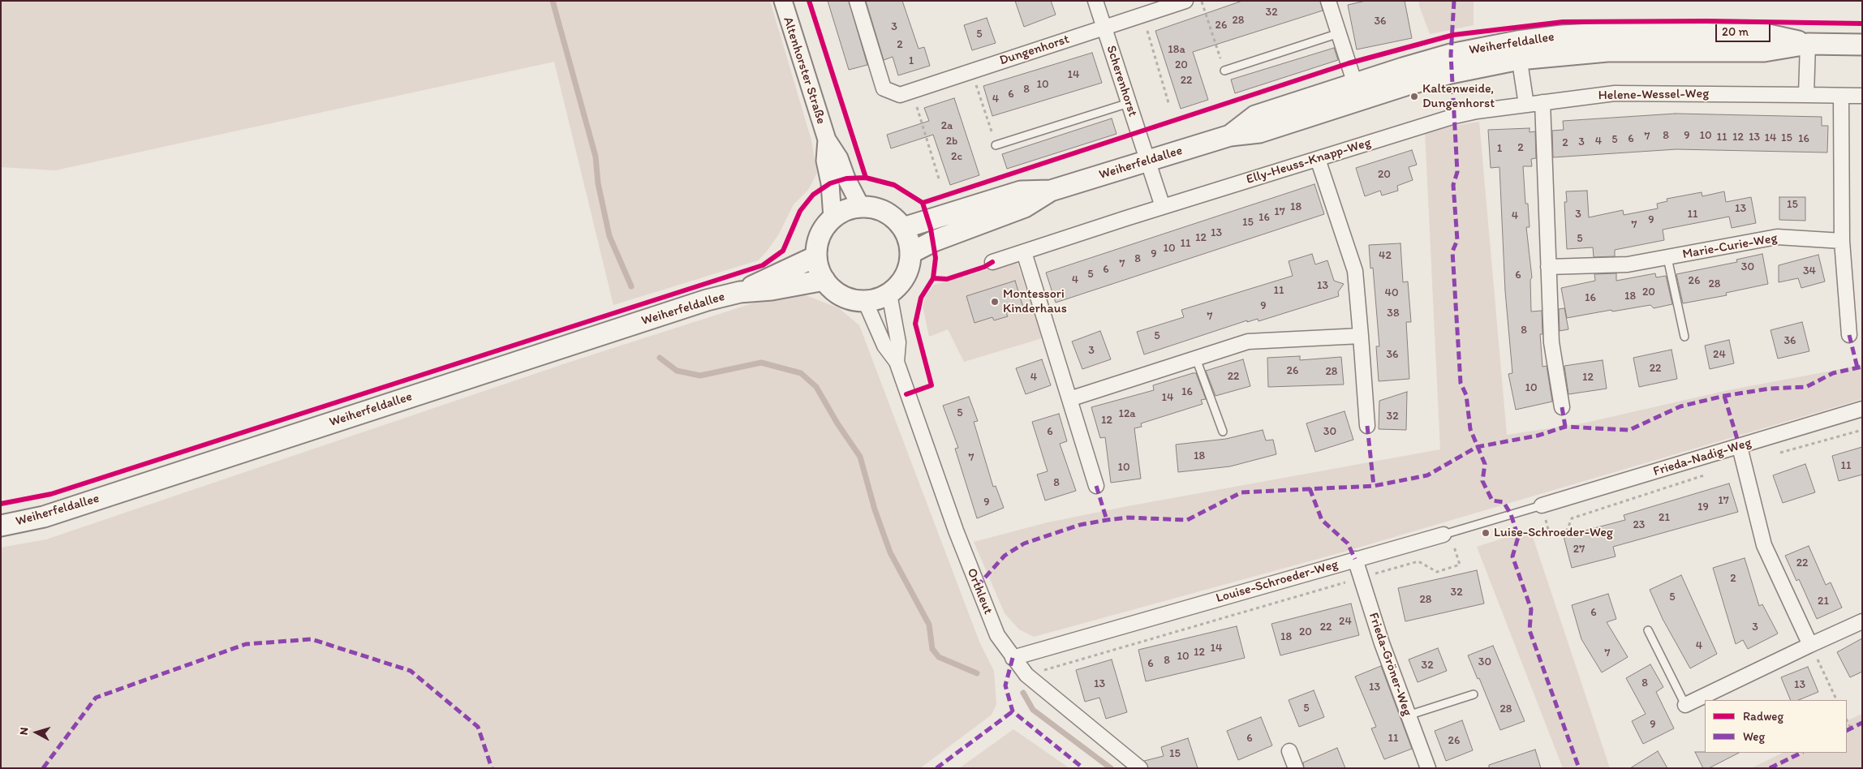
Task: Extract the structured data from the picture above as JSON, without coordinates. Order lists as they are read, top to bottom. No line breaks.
{"streets":{"main road":["Weiherfeldallee"],"street":["Dungenhorst","Altenhorster Straße","Scherenhorst","Helene-Wessel-Weg","Elly-Heuss-Knapp-Weg","Marie-Curie-Weg","Frieda-Nadig-Weg","Louise-Schroeder-Weg","Orthleut","Frieda-Gröner-Weg"]},"crossings":[["Weiherfeldallee","Altenhorster Straße"],["Weiherfeldallee","Scherenhorst"],["Weiherfeldallee","Orthleut"],["Dungenhorst","Scherenhorst"],["Altenhorster Straße","Orthleut"],["Helene-Wessel-Weg","Elly-Heuss-Knapp-Weg"],["Frieda-Nadig-Weg","Louise-Schroeder-Weg"],["Louise-Schroeder-Weg","Orthleut"],["Louise-Schroeder-Weg","Frieda-Gröner-Weg"]],"places":["Kaltenweide, Dungenhorst","Montessori Kinderhaus","Luise-Schroeder-Weg"],"house_numbers":["32","28","36","26","3","5","2","18a","1","20","14","22","10","8","6","4","2a","8","9","10","7","11","12","13","14","15","6","16","5","2b","4","3","2","2","1","2c","20","15","18","13","17","3","11","4","16","9","15","7","13","12","5","11","10","9","42","8","7","30","6","34","5","6","4","26","28","13","11","20","40","18","16","9","38","7","8","5","36","3","36","24","22","26","28","22","4","12","10","16","14","5","12a","32","12","6","30","18","7","11","10","8","17","9","19","21","23","27","22","2","32","5","28","21","6","24","22","3","20","18","4","14","12","7","10","8","30","6","32","8","13","13","13","5","28","9","6","11","26","15"],"legend":["Radweg","Weg"],"scale_bar":"20 m","north":"left"}
